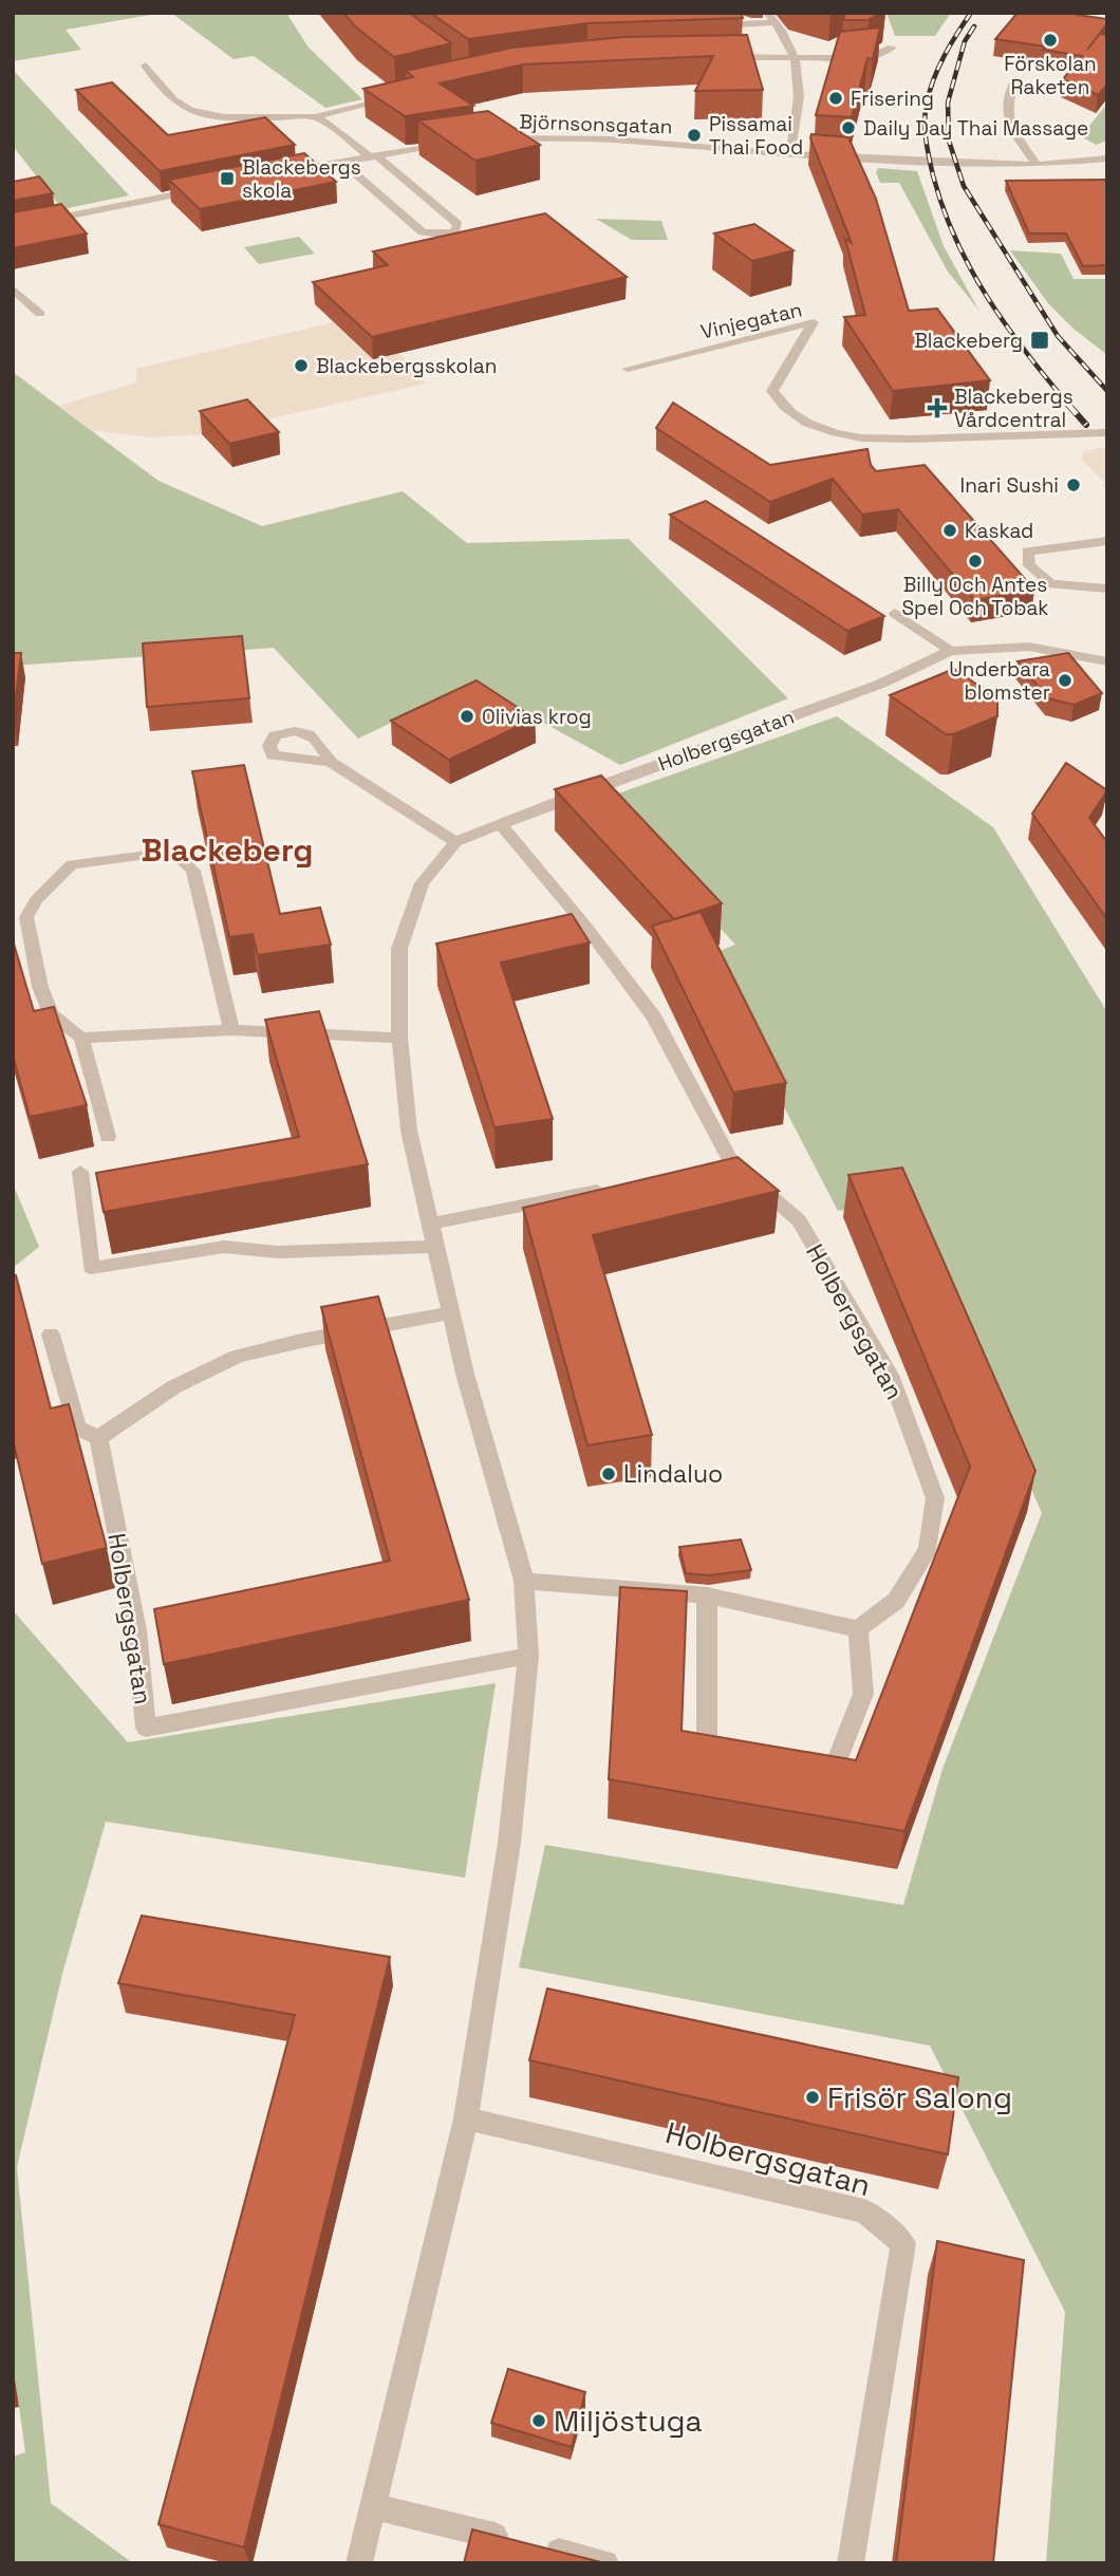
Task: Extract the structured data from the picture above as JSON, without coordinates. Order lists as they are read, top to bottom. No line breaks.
{"streets":{"street":["Björnsonsgatan","Vinjegatan","Holbergsgatan"]},"districts":["Blackeberg"],"places":{"other":["Förskolan Raketen","Frisering","Daily Day Thai Massage","Pissamai Thai Food","Blackebergsskolan","Inari Sushi","Kaskad","Billy Och Antes Spel Och Tobak","Underbara blomster","Olivias krog","Lindaluo","Frisör Salong","Miljöstuga"],"transit":["Blackebergs skola","Blackeberg"],"health":["Blackebergs Vårdcentral"]}}
